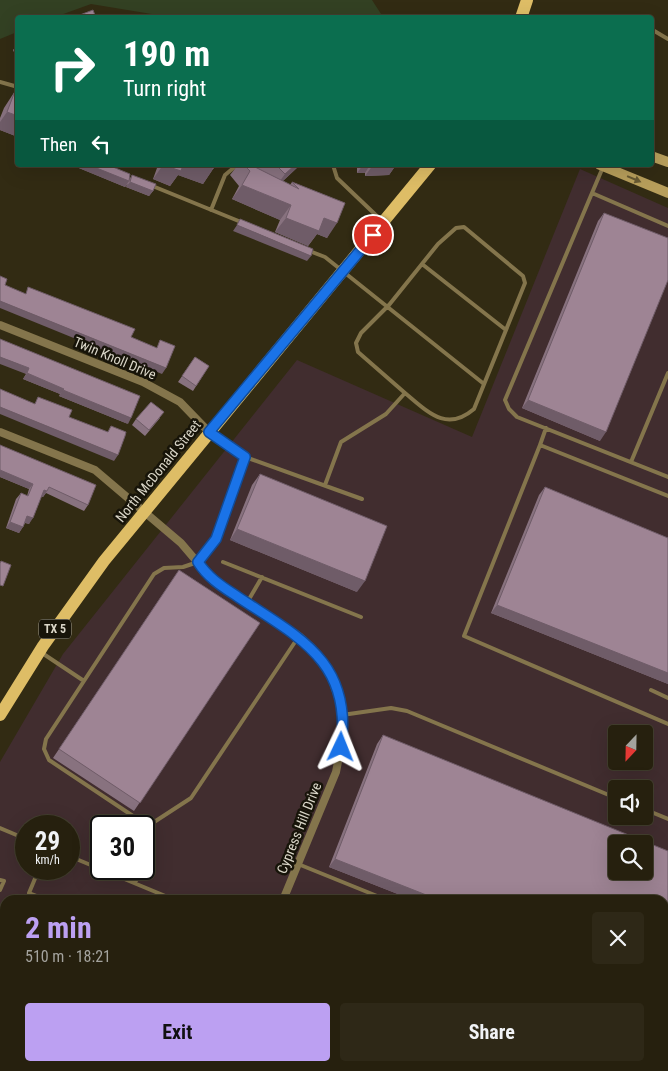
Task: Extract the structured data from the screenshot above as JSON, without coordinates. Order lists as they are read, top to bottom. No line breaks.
{"streets":{"main road":["North McDonald Street","TX 5"],"street":["Twin Knoll Drive","Cypress Hill Drive"]},"crossings":[["Twin Knoll Drive","North McDonald Street"],["North McDonald Street","Cypress Hill Drive"]],"north":"bottom","page":{"turn":["190 m","Turn right"],"then":"Then","speed":"29 km/h","limit":"30","heading":["2 min","510 m · 18:21"],"buttons":["Exit","Share"]}}
